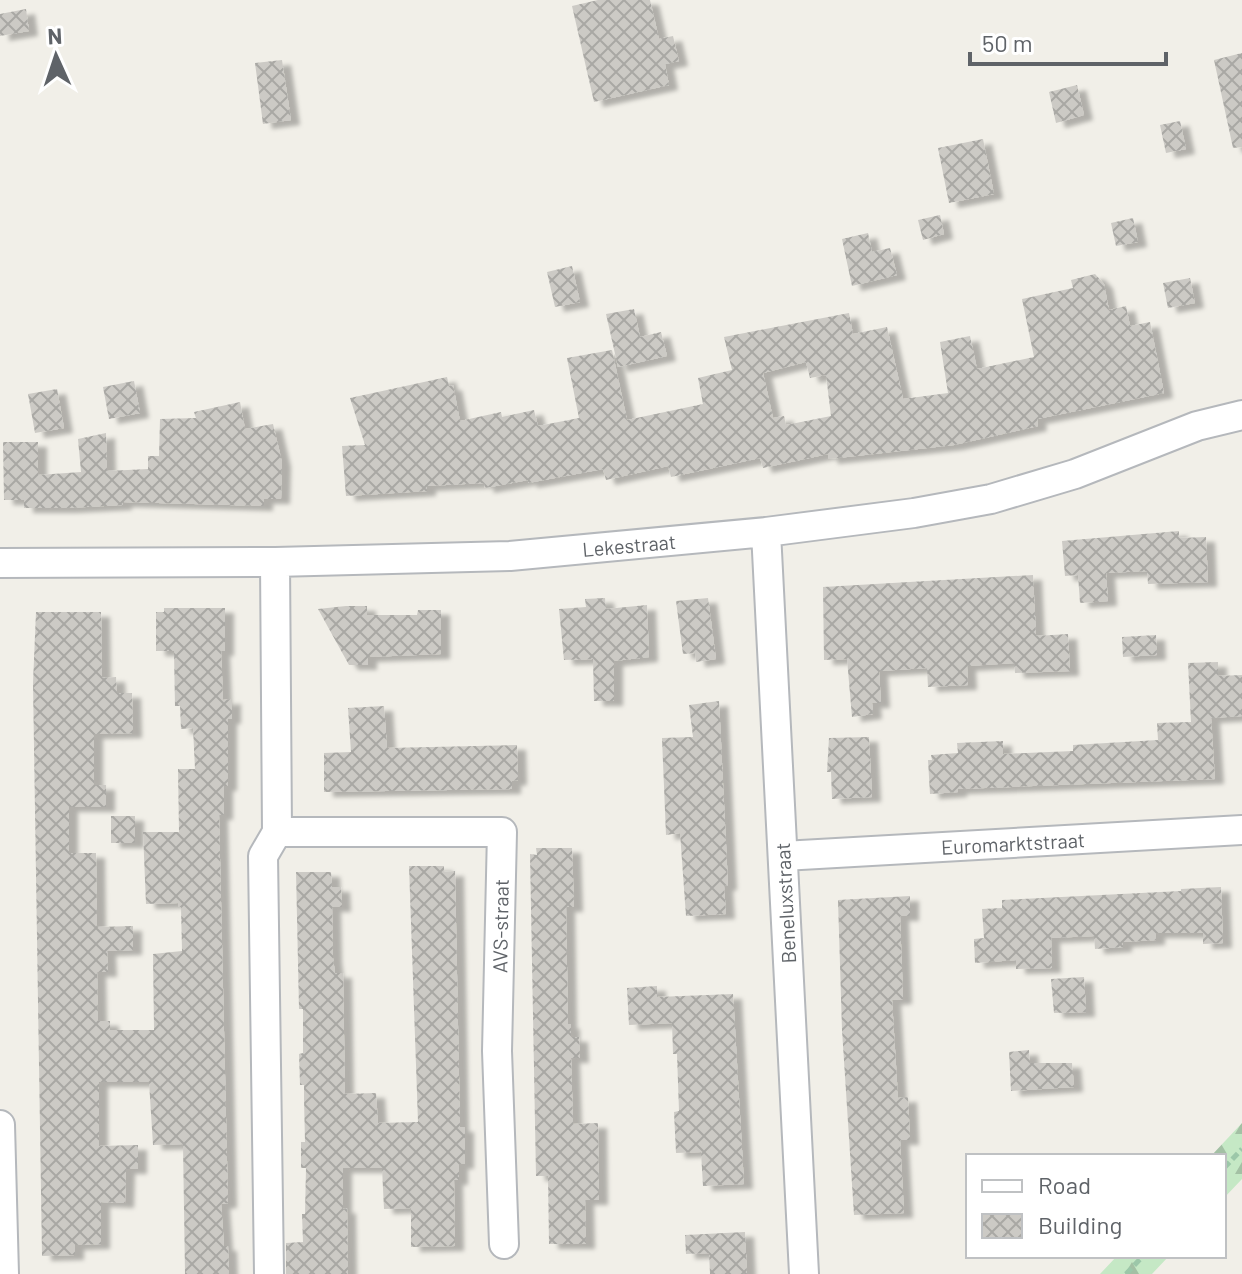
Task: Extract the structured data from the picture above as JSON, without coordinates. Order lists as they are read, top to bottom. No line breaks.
{"streets":{"street":["Lekestraat","Euromarktstraat","Beneluxstraat","AVS-straat"]},"crossings":[["Lekestraat","Beneluxstraat"],["Euromarktstraat","Beneluxstraat"]],"legend":["Road","Building"],"scale_bar":"50 m","north":"top"}
